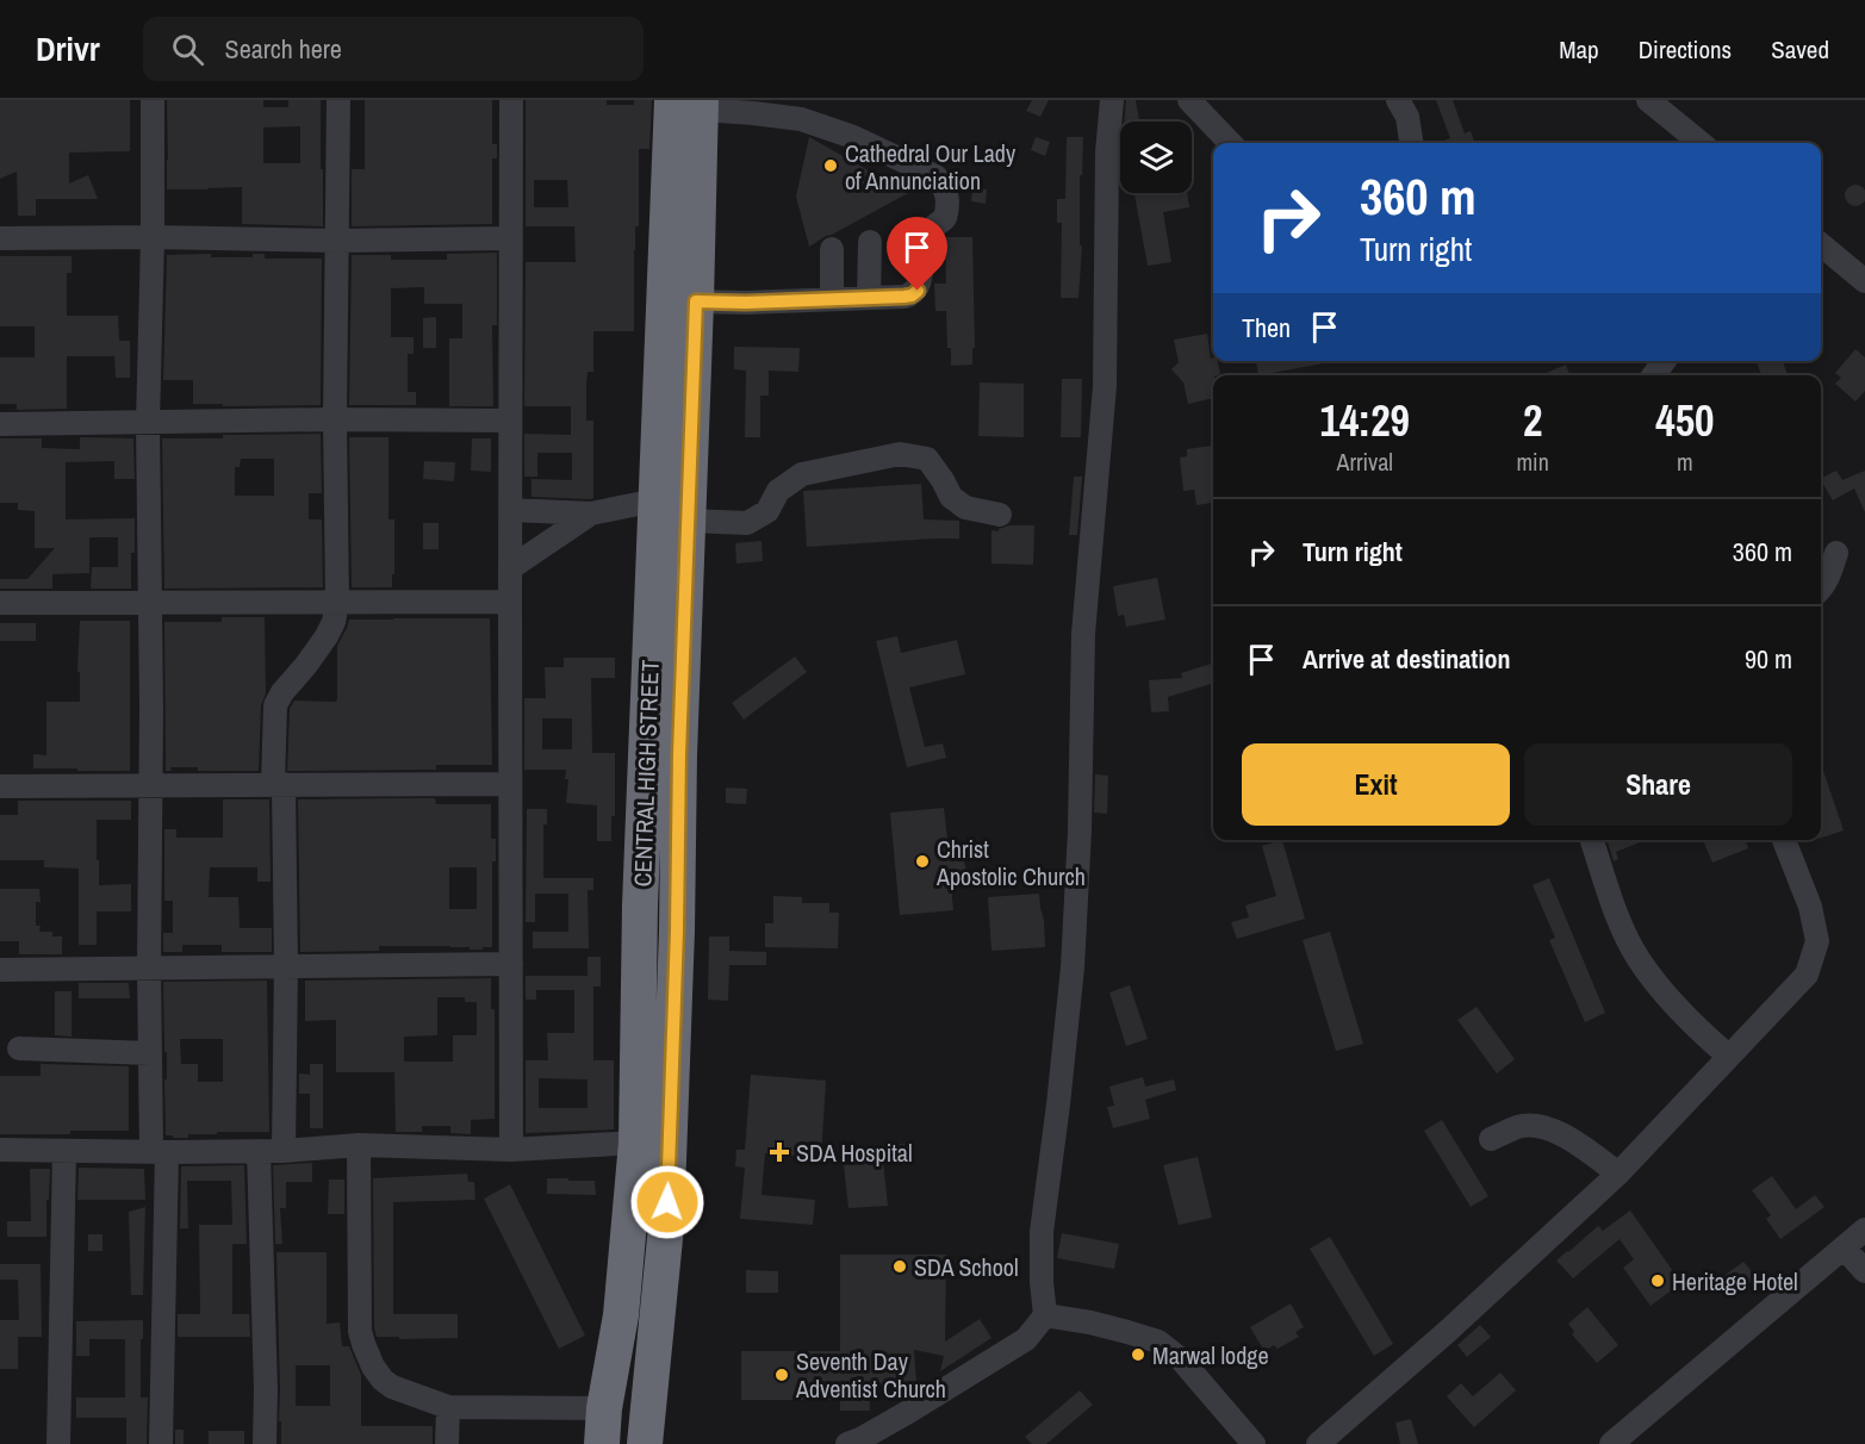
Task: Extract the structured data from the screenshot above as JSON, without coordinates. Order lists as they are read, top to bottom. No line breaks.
{"streets":{"highway":["CENTRAL HIGH STREET"]},"places":{"other":["Cathedral Our Lady of Annunciation","Christ Apostolic Church","SDA School","Heritage Hotel","Marwal lodge","Seventh Day Adventist Church"],"health":["SDA Hospital"]},"page":{"header":"Drivr","search":"Search here","nav":["Map","Directions","Saved"],"turn":["360 m","Turn right"],"then":"Then","eta":["14:29","Arrival","2","min","450","m"],"list":[{"name":"Turn right","value":"360 m"},{"name":"Arrive at destination","value":"90 m"}],"buttons":["Exit","Share"]}}
